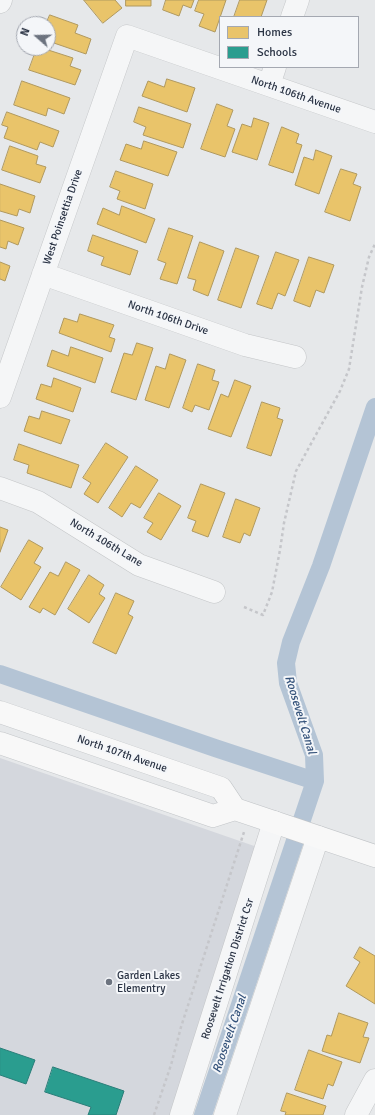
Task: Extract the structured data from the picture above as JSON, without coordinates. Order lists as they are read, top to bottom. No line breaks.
{"streets":{"main road":["North 107th Avenue"],"street":["North 106th Avenue","West Poinsettia Drive","North 106th Drive","North 106th Lane","Roosevelt Irrigation District Csr"]},"crossings":[["North 106th Avenue","West Poinsettia Drive"],["West Poinsettia Drive","North 106th Drive"]],"water":["Roosevelt Canal"],"places":["Garden Lakes Elementry"],"legend":["Homes","Schools"],"north":"left"}
